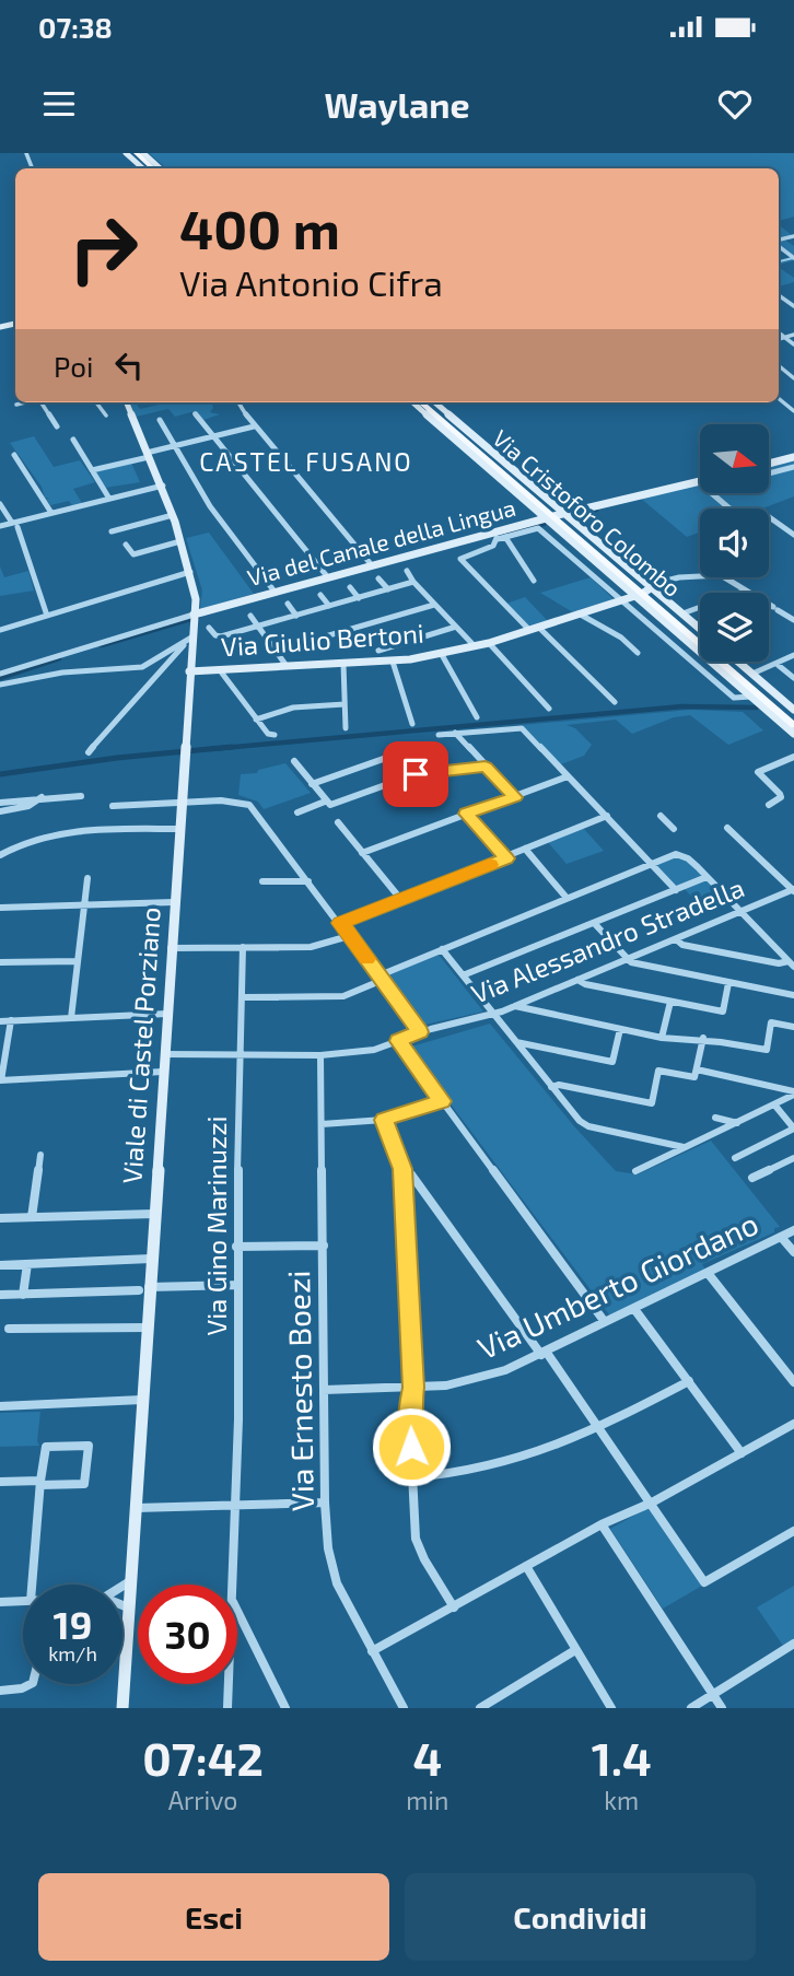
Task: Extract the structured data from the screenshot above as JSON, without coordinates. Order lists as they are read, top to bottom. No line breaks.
{"streets":{"main road":["Via Cristoforo Colombo"],"street":["Via del Canale della Lingua","Via Giulio Bertoni","Via Alessandro Stradella","Viale di Castel Porziano","Via Gino Marinuzzi","Via Umberto Giordano","Via Ernesto Boezi"]},"crossings":[["Via Cristoforo Colombo","Via del Canale della Lingua"],["Via Cristoforo Colombo","Via Giulio Bertoni"],["Via del Canale della Lingua","Viale di Castel Porziano"],["Via Giulio Bertoni","Viale di Castel Porziano"],["Via Alessandro Stradella","Viale di Castel Porziano"],["Via Alessandro Stradella","Via Gino Marinuzzi"],["Via Alessandro Stradella","Via Ernesto Boezi"],["Via Umberto Giordano","Via Ernesto Boezi"]],"districts":["CASTEL FUSANO"],"north":"right","page":{"status":"07:38","header":"Waylane","turn":["400 m","Via Antonio Cifra"],"then":"Poi","speed":"19 km/h","limit":"30","eta":["07:42","Arrivo","4","min","1.4","km"],"buttons":["Esci","Condividi"]}}
